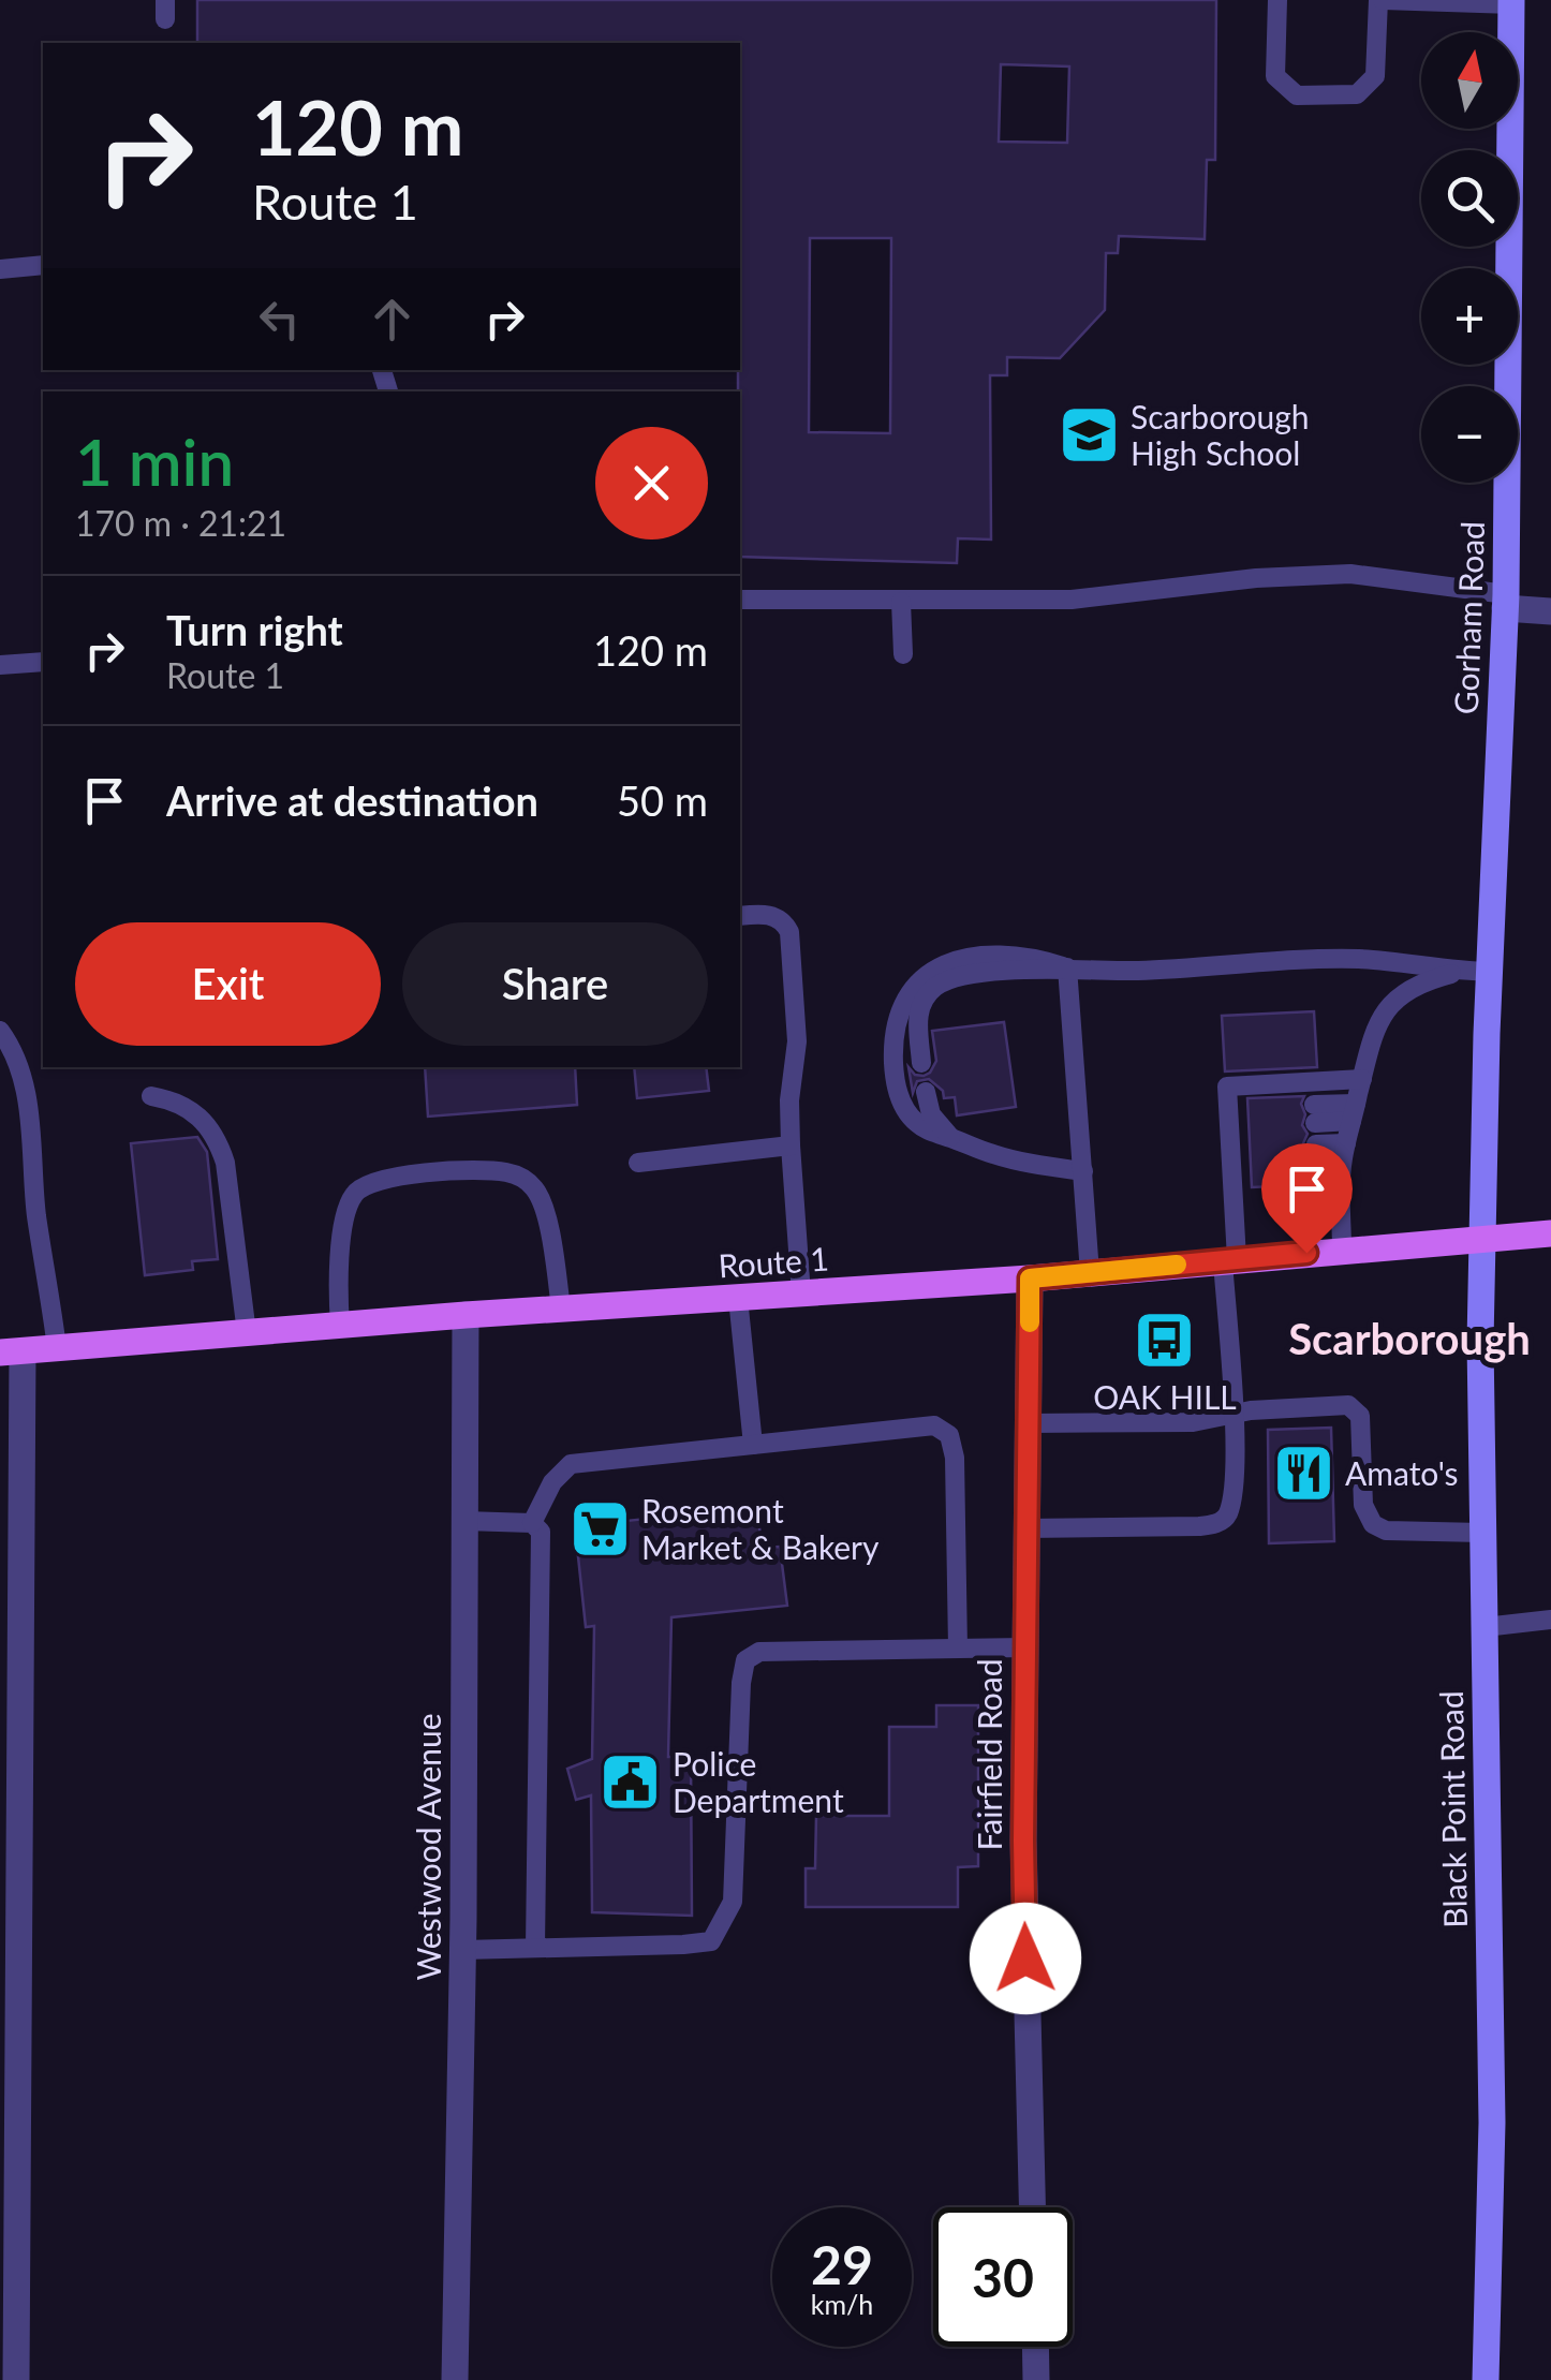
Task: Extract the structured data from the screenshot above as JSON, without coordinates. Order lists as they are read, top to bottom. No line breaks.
{"streets":{"main road":["Gorham Road","Route 1","Black Point Road"],"street":["Fairfield Road","Westwood Avenue"]},"crossings":[["Gorham Road","Route 1"],["Gorham Road","Black Point Road"],["Route 1","Fairfield Road"],["Route 1","Black Point Road"],["Route 1","Westwood Avenue"]],"districts":["Scarborough"],"places":{"school or university":["Scarborough High School"],"bus stop":["OAK HILL"],"restaurant":["Amato's"],"supermarket":["Rosemont Market & Bakery"],"public building":["Police Department"]},"north":"top","page":{"map_buttons":["+","−"],"turn":["120 m","Route 1"],"heading":["1 min","170 m · 21:21"],"list":[{"name":"Turn right","note":"Route 1","value":"120 m"},{"name":"Arrive at destination","value":"50 m"}],"buttons":["Exit","Share"],"speed":"29 km/h","limit":"30"}}
